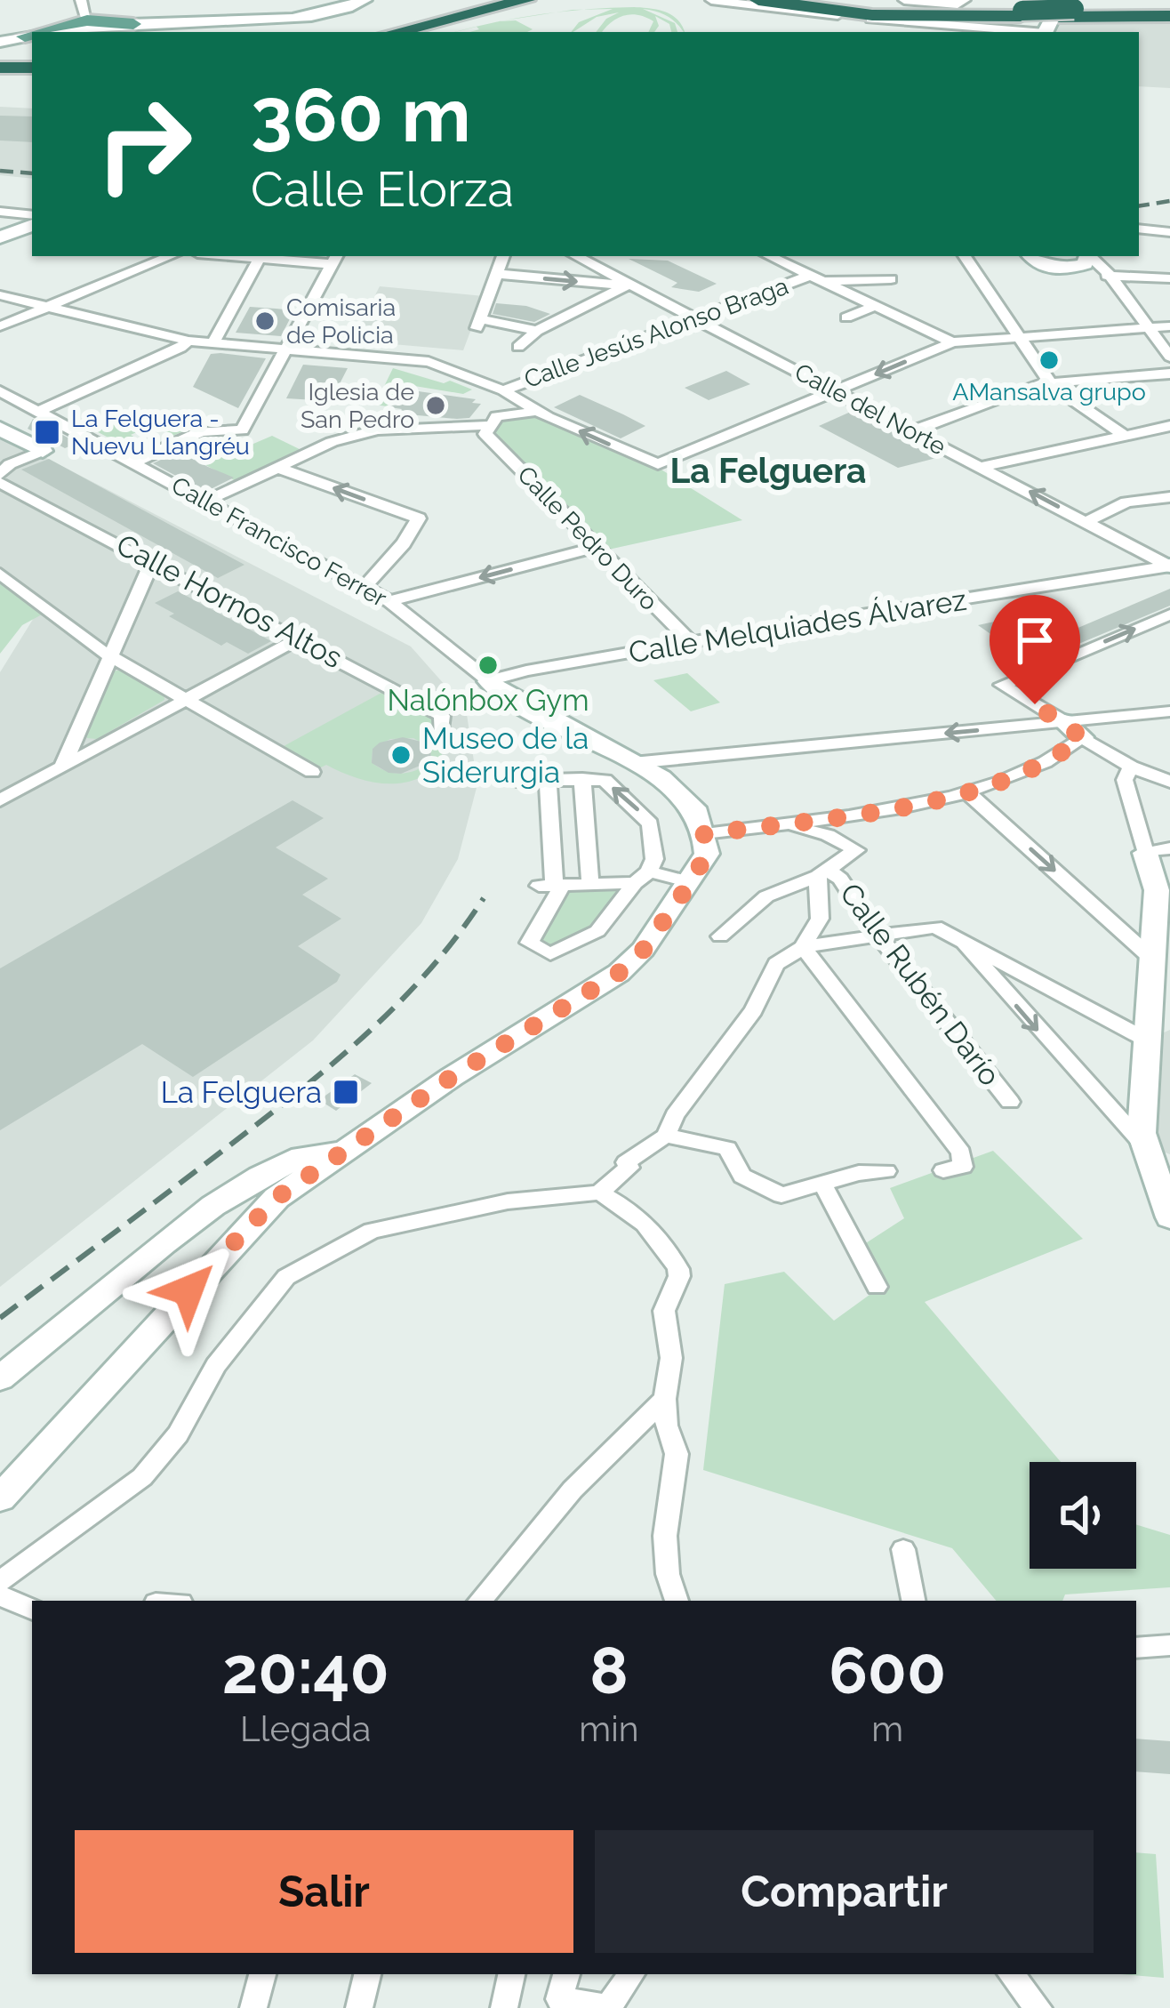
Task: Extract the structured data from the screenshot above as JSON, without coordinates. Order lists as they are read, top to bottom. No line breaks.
{"streets":{"street":["Calle Jesús Alonso Braga","Calle del Norte","Calle Pedro Duro","Calle Francisco Ferrer","Calle Hornos Altos","Calle Melquiades Álvarez","Calle Rubén Darío"]},"crossings":[["Calle Jesús Alonso Braga","Calle del Norte"],["Calle del Norte","Calle Melquiades Álvarez"],["Calle Pedro Duro","Calle Melquiades Álvarez"],["Calle Francisco Ferrer","Calle Melquiades Álvarez"]],"districts":["La Felguera"],"places":{"other":["Comisaria de Policia","AMansalva grupo","Iglesia de San Pedro","Nalónbox Gym","Museo de la Siderurgia"],"transit":["La Felguera - Nuevu Llangréu","La Felguera"]},"page":{"turn":["360 m","Calle Elorza"],"eta":["20:40","Llegada","8","min","600","m"],"buttons":["Salir","Compartir"]}}
